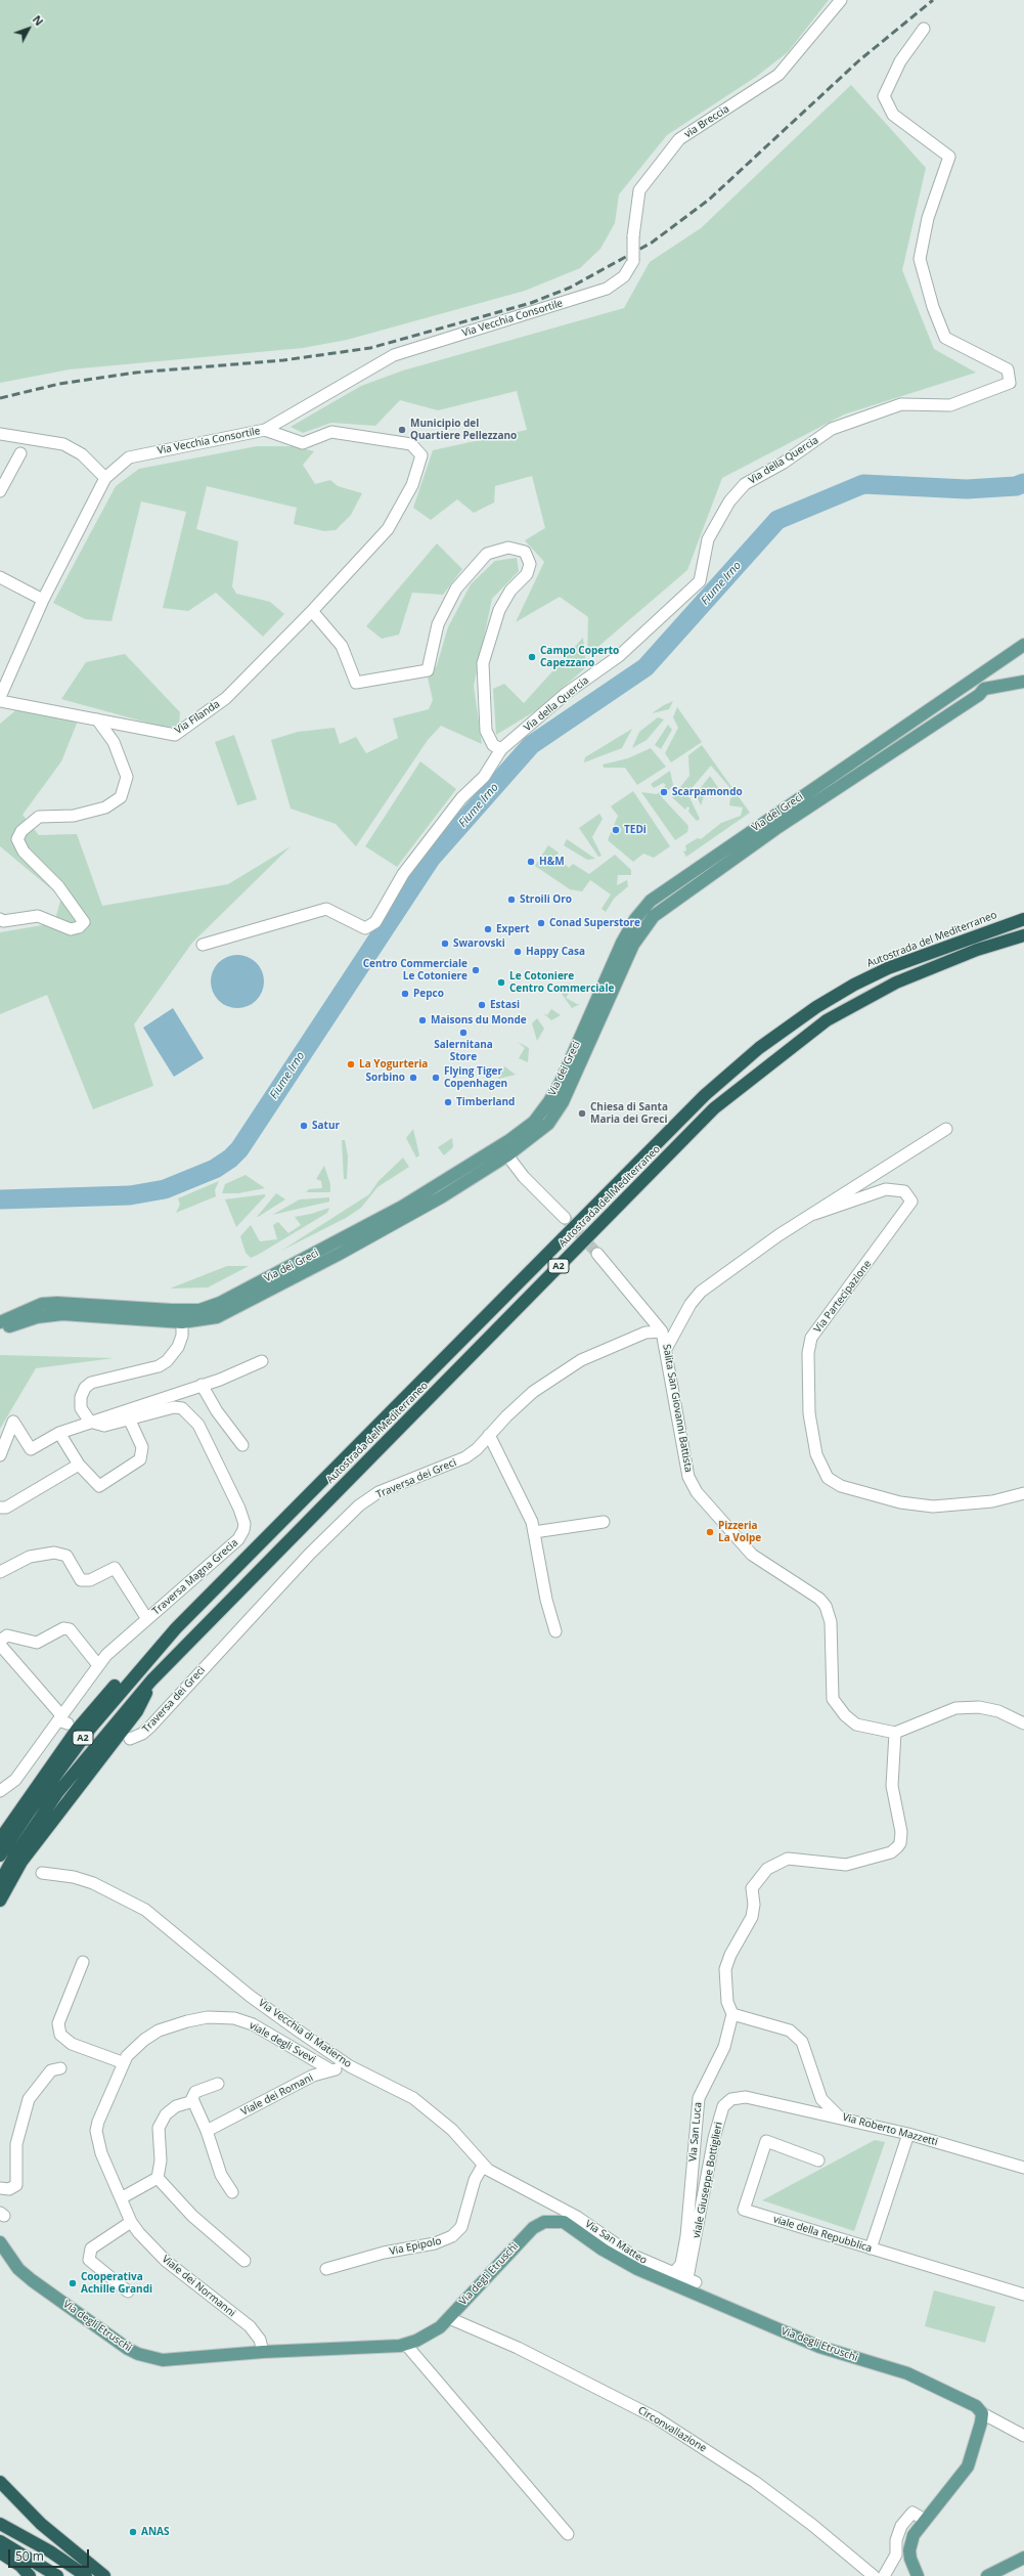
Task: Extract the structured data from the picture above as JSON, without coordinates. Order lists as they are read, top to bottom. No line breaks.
{"streets":{"highway":["Autostrada del Mediterraneo","A2"],"main road":["Via dei Greci","Via degli Etruschi"],"street":["via Breccia","Via Vecchia Consortile","Via della Quercia","Via Filanda","Via Partecipazione","Salita San Giovanni Battista","Traversa dei Greci","Traversa Magna Grecia","Via Vecchia di Matierno","viale degli Svevi","Viale dei Romani","Via Roberto Mazzetti","Via San Luca","viale Giuseppe Bottiglieri","viale della Repubblica","Via San Matteo","Via Epipolo","Viale dei Normanni","Circonvallazione"]},"crossings":[["via Breccia","Via Vecchia Consortile"],["Autostrada del Mediterraneo","A2"],["Salita San Giovanni Battista","Traversa dei Greci"],["Via Vecchia di Matierno","Viale dei Romani"],["Via Vecchia di Matierno","Via San Matteo"],["Via Vecchia di Matierno","Via Epipolo"],["Via Vecchia di Matierno","Via degli Etruschi"],["viale degli Svevi","Viale dei Romani"],["viale degli Svevi","Viale dei Normanni"],["Via Roberto Mazzetti","Via San Luca"],["Via Roberto Mazzetti","viale Giuseppe Bottiglieri"],["Via San Luca","Via San Matteo"],["viale Giuseppe Bottiglieri","Via San Matteo"],["Via San Matteo","Via degli Etruschi"],["Via degli Etruschi","Viale dei Normanni"],["Via degli Etruschi","Circonvallazione"]],"water":["Fiume Irno"],"places":["Municipio del Quartiere Pellezzano","Campo Coperto Capezzano","Scarpamondo","TEDi","H&M","Stroili Oro","Conad Superstore","Expert","Swarovski","Happy Casa","Centro Commerciale Le Cotoniere","Le Cotoniere Centro Commerciale","Pepco","Estasi","Maisons du Monde","Salernitana Store","La Yogurteria","Sorbino","Flying Tiger Copenhagen","Timberland","Chiesa di Santa Maria dei Greci","Satur","Pizzeria La Volpe","Cooperativa Achille Grandi","ANAS"],"scale_bar":"50 m","north":"top right"}
